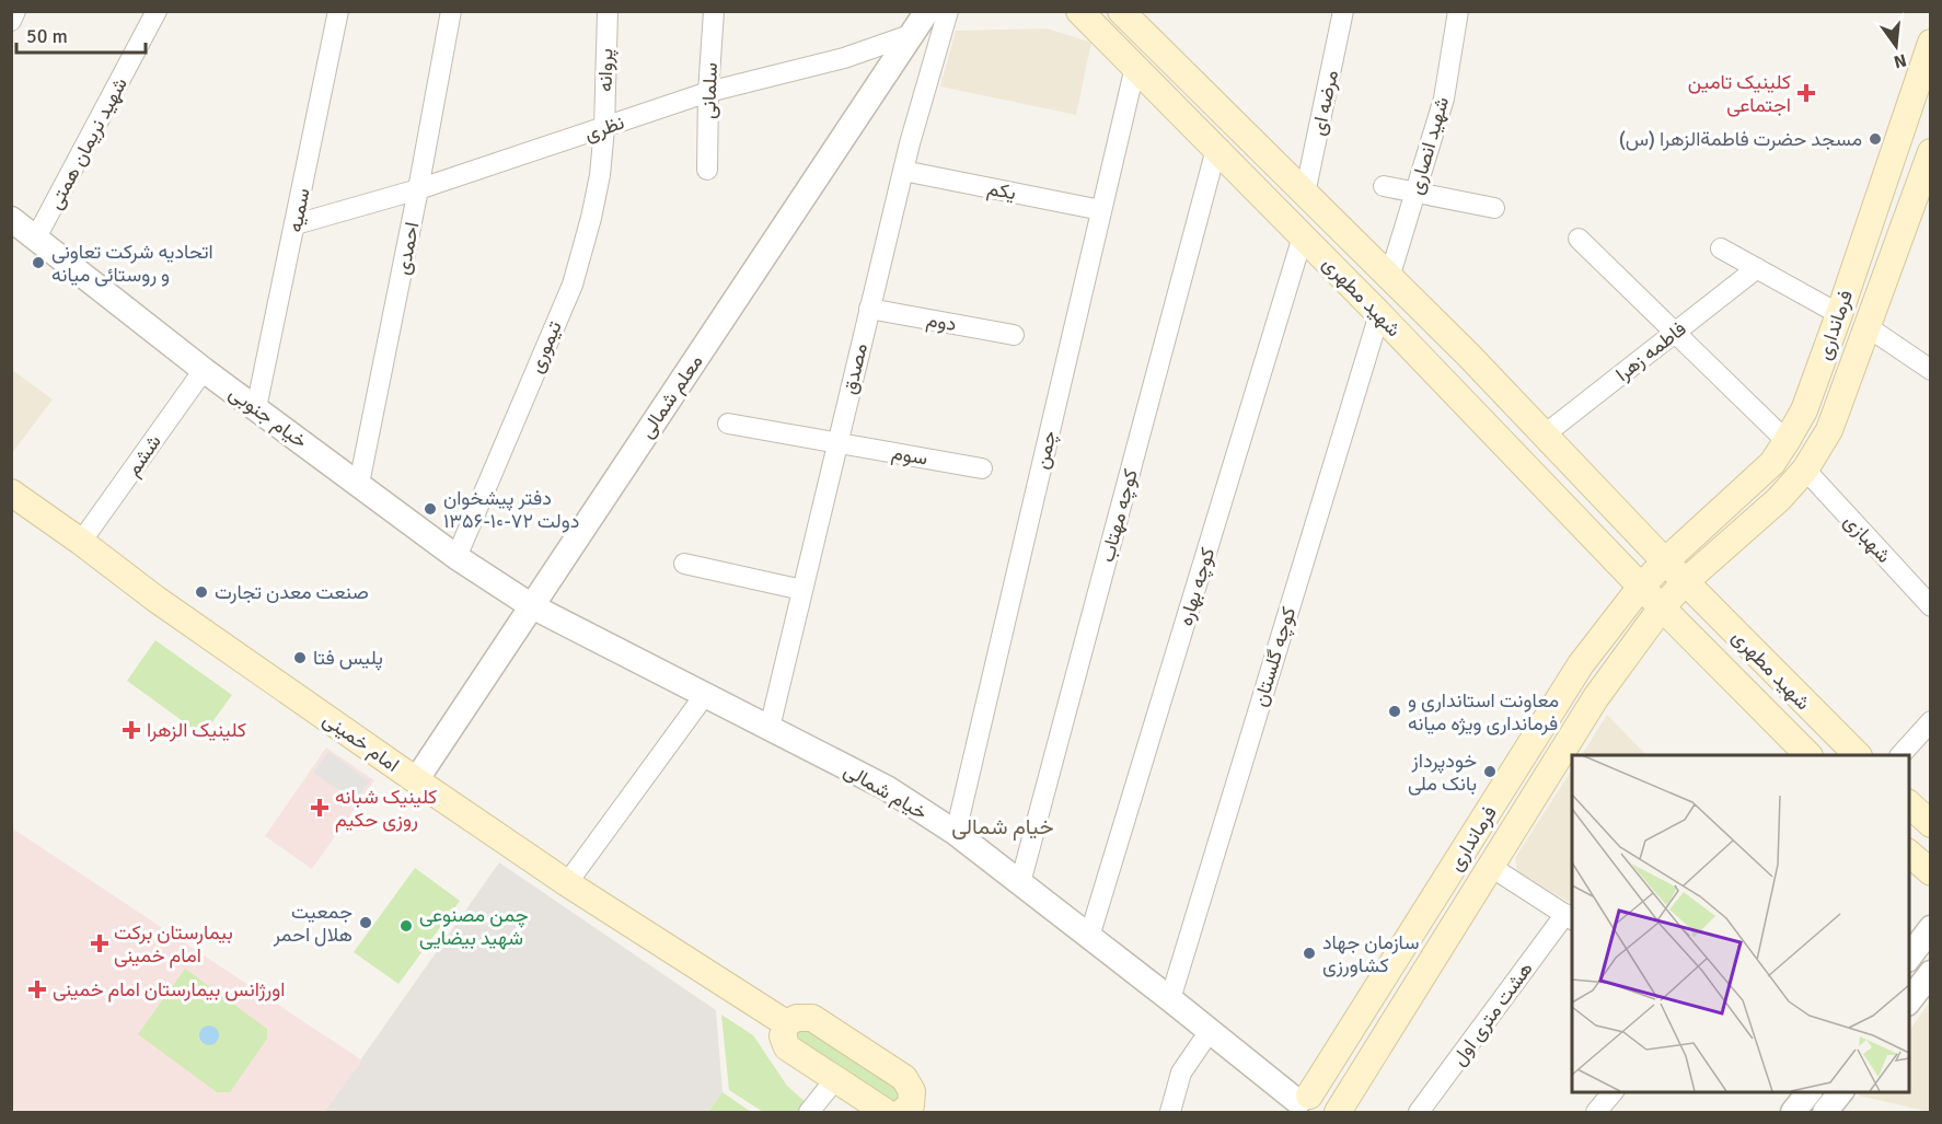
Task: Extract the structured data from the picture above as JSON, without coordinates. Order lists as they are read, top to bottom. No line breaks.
{"streets":{"main road":["شهید مطهری","فرمانداری","امام خمینی"],"street":["پروانه","سلمانی","مرضه ای","نظری","شهید نریمان همتی","شهید انصاری","یکم","سميه","احمدی","دوم","تیموری","فاطمه زهرا","مصدق","معلم شمالی","خیام جنوبی","چمن","ششم","سوم","کوچه مهتاب","شهبازی","کوچه بهاره","کوچه گلستان","خیام شمالی","هشت متری اول"]},"crossings":[["پروانه","نظری"],["پروانه","تیموری"],["سلمانی","نظری"],["مرضه ای","شهید مطهری"],["نظری","سميه"],["نظری","احمدی"],["نظری","تیموری"],["نظری","معلم شمالی"],["شهید نریمان همتی","خیام جنوبی"],["شهید انصاری","شهید مطهری"],["یکم","مصدق"],["یکم","چمن"],["سميه","خیام جنوبی"],["احمدی","خیام جنوبی"],["شهید مطهری","فرمانداری"],["شهید مطهری","فاطمه زهرا"],["شهید مطهری","چمن"],["شهید مطهری","کوچه مهتاب"],["شهید مطهری","کوچه بهاره"],["شهید مطهری","کوچه گلستان"],["دوم","مصدق"],["فرمانداری","شهبازی"],["فرمانداری","خیام شمالی"],["تیموری","خیام جنوبی"],["مصدق","سوم"],["مصدق","خیام شمالی"],["معلم شمالی","خیام جنوبی"],["معلم شمالی","امام خمینی"],["معلم شمالی","خیام شمالی"],["خیام جنوبی","ششم"],["خیام جنوبی","خیام شمالی"],["چمن","خیام شمالی"],["ششم","امام خمینی"],["کوچه مهتاب","خیام شمالی"],["کوچه بهاره","خیام شمالی"],["کوچه گلستان","خیام شمالی"]],"districts":["خیام شمالی"],"places":{"health":["کلینیک تامین اجتماعی","کلینیک الزهرا","کلینیک شبانه روزی حکیم","بیمارستان برکت امام خمینی","اورژانس بیمارستان امام خمینی"],"other":["مسجد حضرت فاطمةالزهرا (س)","اتحادیه شرکت تعاونی و روستائی میانه","دفتر پیشخوان دولت ۷۲-۱۰-۱۳۵۶","صنعت معدن تجارت","پلیس فتا","معاونت استانداری و فرمانداری ویژه میانه","خودپرداز بانک ملی","جمعیت هلال احمر","چمن مصنوعی شهید بیضایی","سازمان جهاد کشاورزی"]},"scale_bar":"50 m","north":"bottom"}
